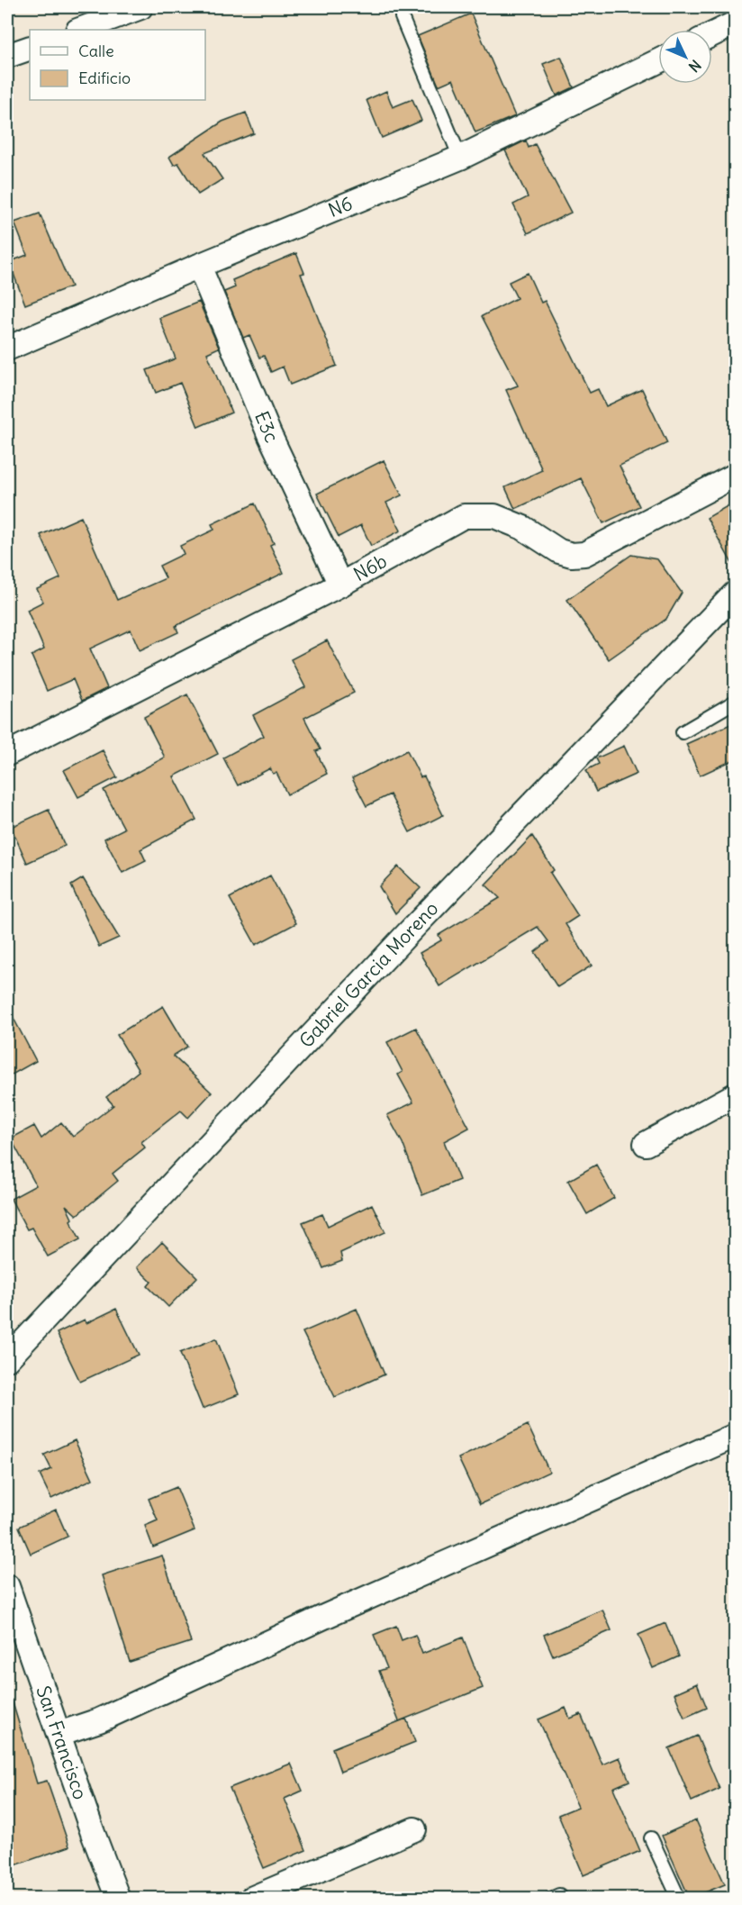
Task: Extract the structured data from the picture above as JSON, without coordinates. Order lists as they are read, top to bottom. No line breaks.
{"streets":{"street":["N6","E3c","N6b","Gabriel Garcia Moreno","San Francisco"]},"crossings":[["N6","E3c"],["E3c","N6b"]],"legend":["Calle","Edificio"],"north":"bottom right"}
